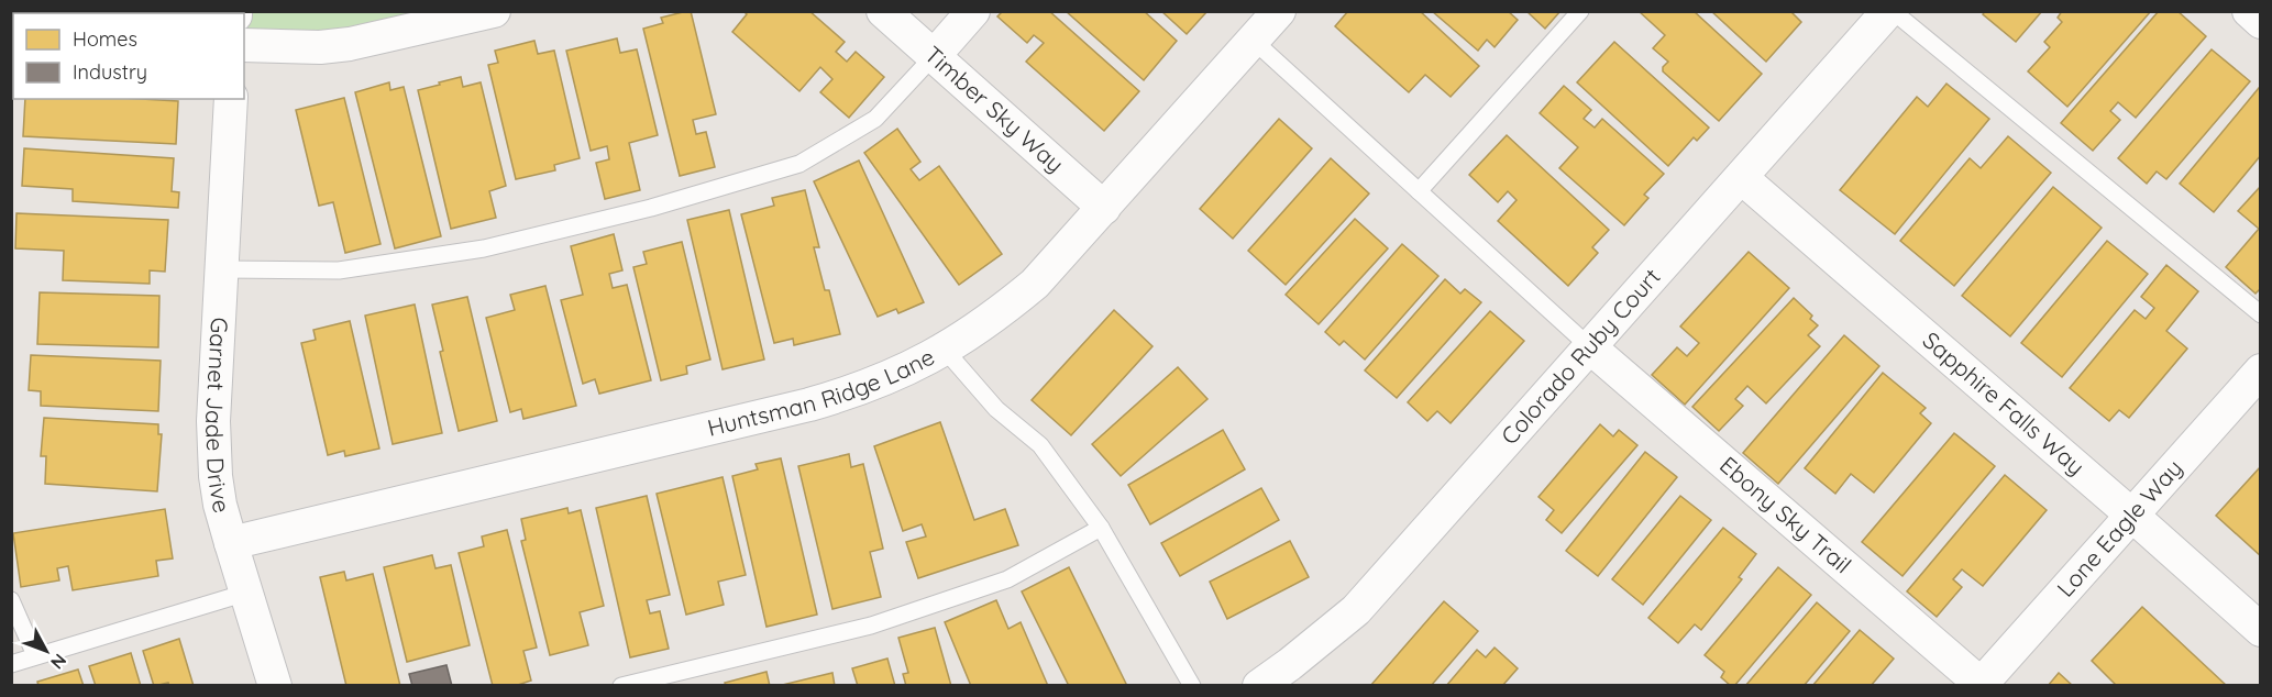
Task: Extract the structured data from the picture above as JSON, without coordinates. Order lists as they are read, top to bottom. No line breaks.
{"streets":{"street":["Timber Sky Way","Colorado Ruby Court","Huntsman Ridge Lane","Sapphire Falls Way","Garnet Jade Drive","Ebony Sky Trail","Lone Eagle Way"]},"crossings":[["Timber Sky Way","Huntsman Ridge Lane"],["Colorado Ruby Court","Sapphire Falls Way"],["Colorado Ruby Court","Ebony Sky Trail"],["Huntsman Ridge Lane","Garnet Jade Drive"],["Sapphire Falls Way","Lone Eagle Way"],["Ebony Sky Trail","Lone Eagle Way"]],"legend":["Homes","Industry"],"north":"bottom right"}
